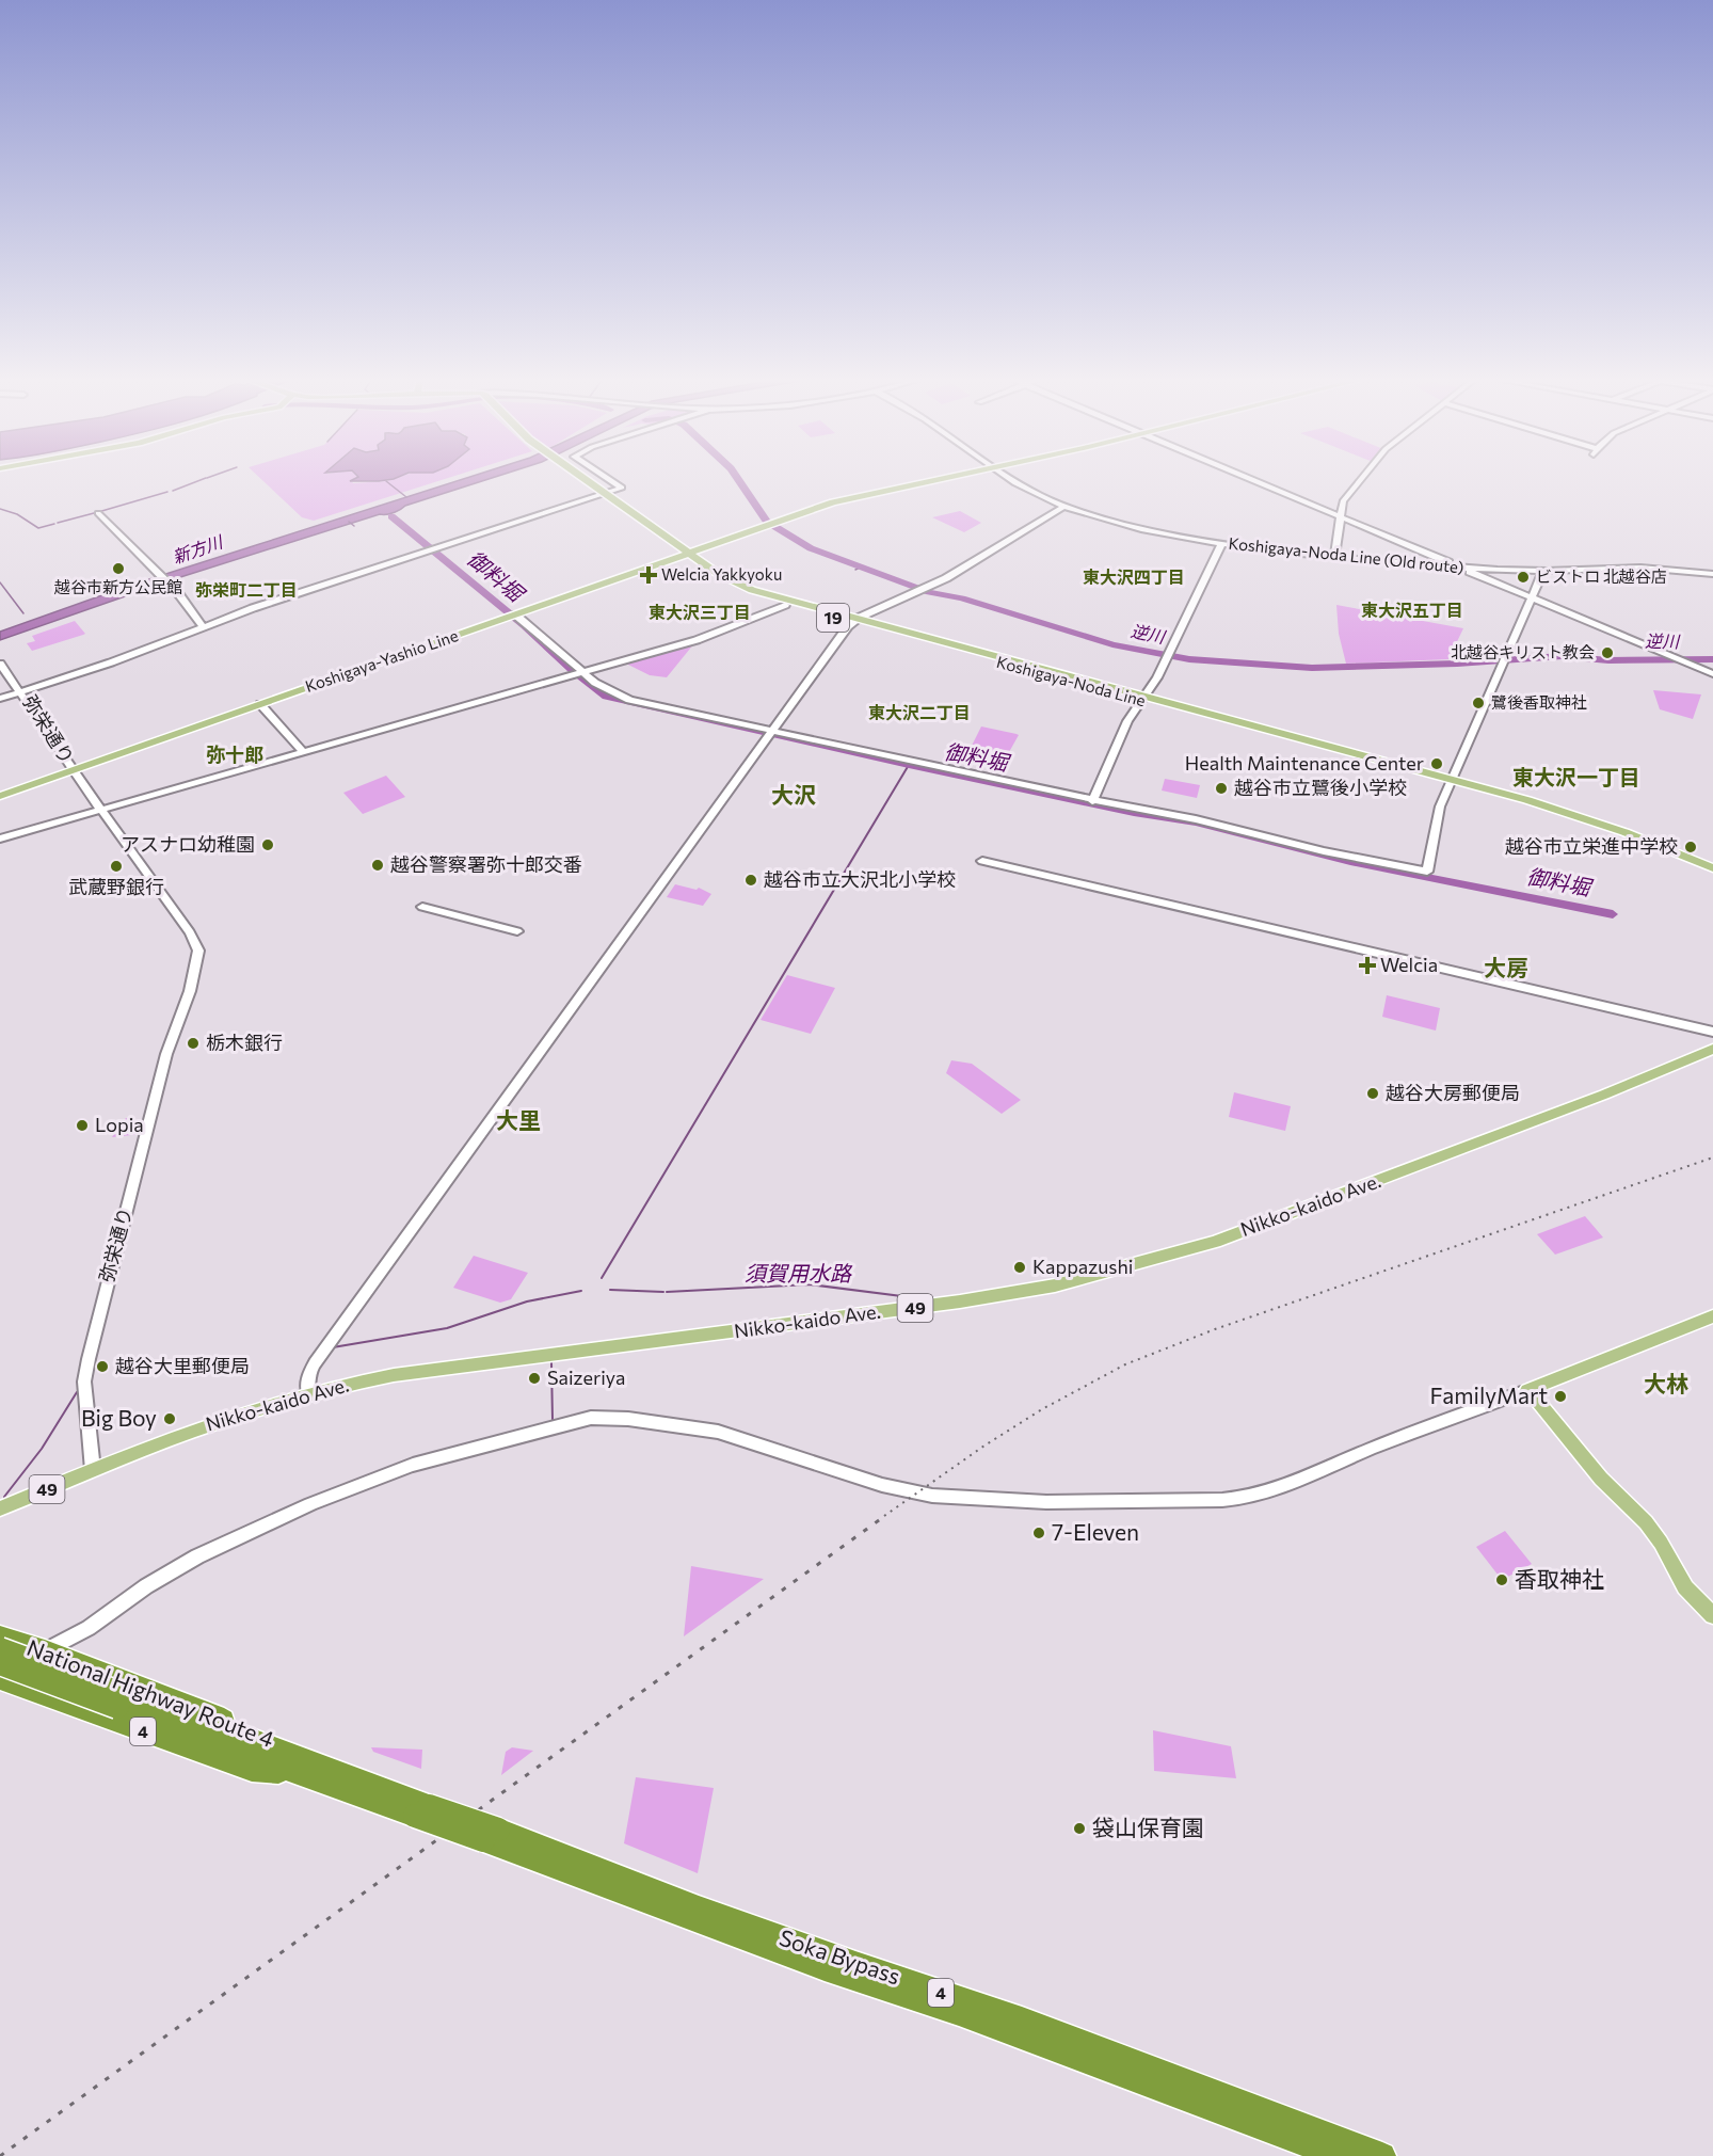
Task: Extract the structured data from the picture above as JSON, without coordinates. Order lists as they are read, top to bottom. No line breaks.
{"streets":{"highway":["National Highway Route 4","4","Soka Bypass"],"main road":["19","Koshigaya-Yashio Line","Koshigaya-Noda Line","Nikko-kaido Ave.","49"],"street":["Koshigaya-Noda Line (Old route)","弥栄通り"]},"crossings":[["Koshigaya-Yashio Line","Koshigaya-Noda Line"],["Koshigaya-Yashio Line","弥栄通り"],["Koshigaya-Noda Line","弥栄通り"],["弥栄通り","Nikko-kaido Ave."],["National Highway Route 4","4"],["National Highway Route 4","Soka Bypass"],["4","Soka Bypass"]],"districts":["東大沢四丁目","弥栄町二丁目","東大沢五丁目","東大沢三丁目","東大沢二丁目","弥十郎","東大沢一丁目","大沢","大房","大里","大林"],"water":["新方川","御料堀","逆川","須賀用水路"],"places":{"other":["越谷市新方公民館","ビストロ 北越谷店","北越谷キリスト教会","鷺後香取神社","Health Maintenance Center","越谷市立鷺後小学校","アスナロ幼稚園","越谷市立栄進中学校","越谷警察署弥十郎交番","武蔵野銀行","越谷市立大沢北小学校","栃木銀行","越谷大房郵便局","Lopia","Kappazushi","越谷大里郵便局","Saizeriya","FamilyMart","Big Boy","7-Eleven","香取神社","袋山保育園"],"health":["Welcia Yakkyoku","Welcia"]}}
